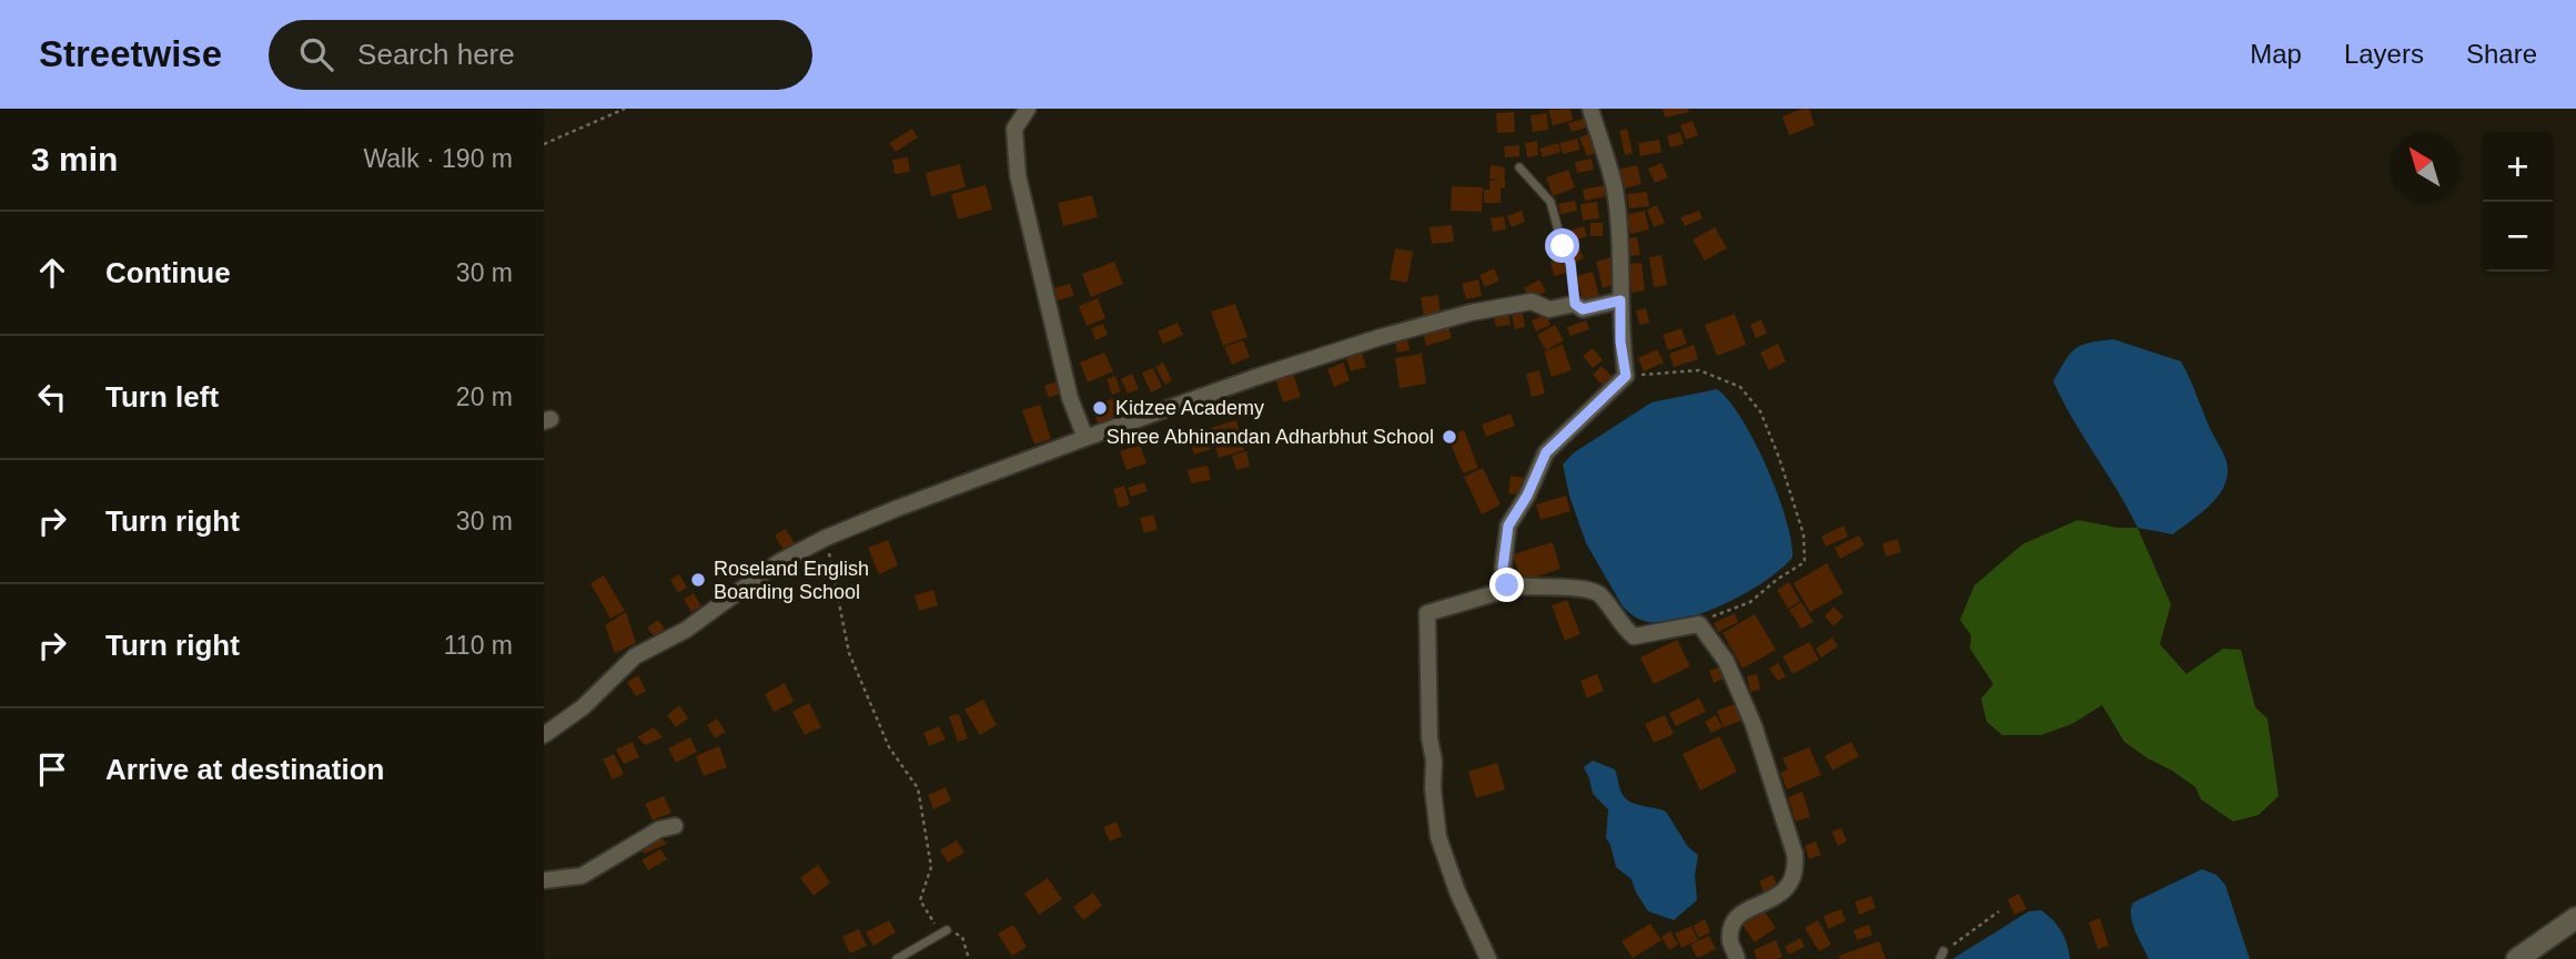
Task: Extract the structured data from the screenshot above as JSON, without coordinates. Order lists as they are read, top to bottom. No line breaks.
{"places":["Kidzee Academy","Shree Abhinandan Adharbhut School","Roseland English Boarding School"],"north":"top left","page":{"header":"Streetwise","search":"Search here","nav":["Map","Layers","Share"],"heading":["3 min","Walk · 190 m"],"map_buttons":["+","−"],"list":[["Continue","30 m"],["Turn left","20 m"],["Turn right","30 m"],["Turn right","110 m"],"Arrive at destination"]}}
